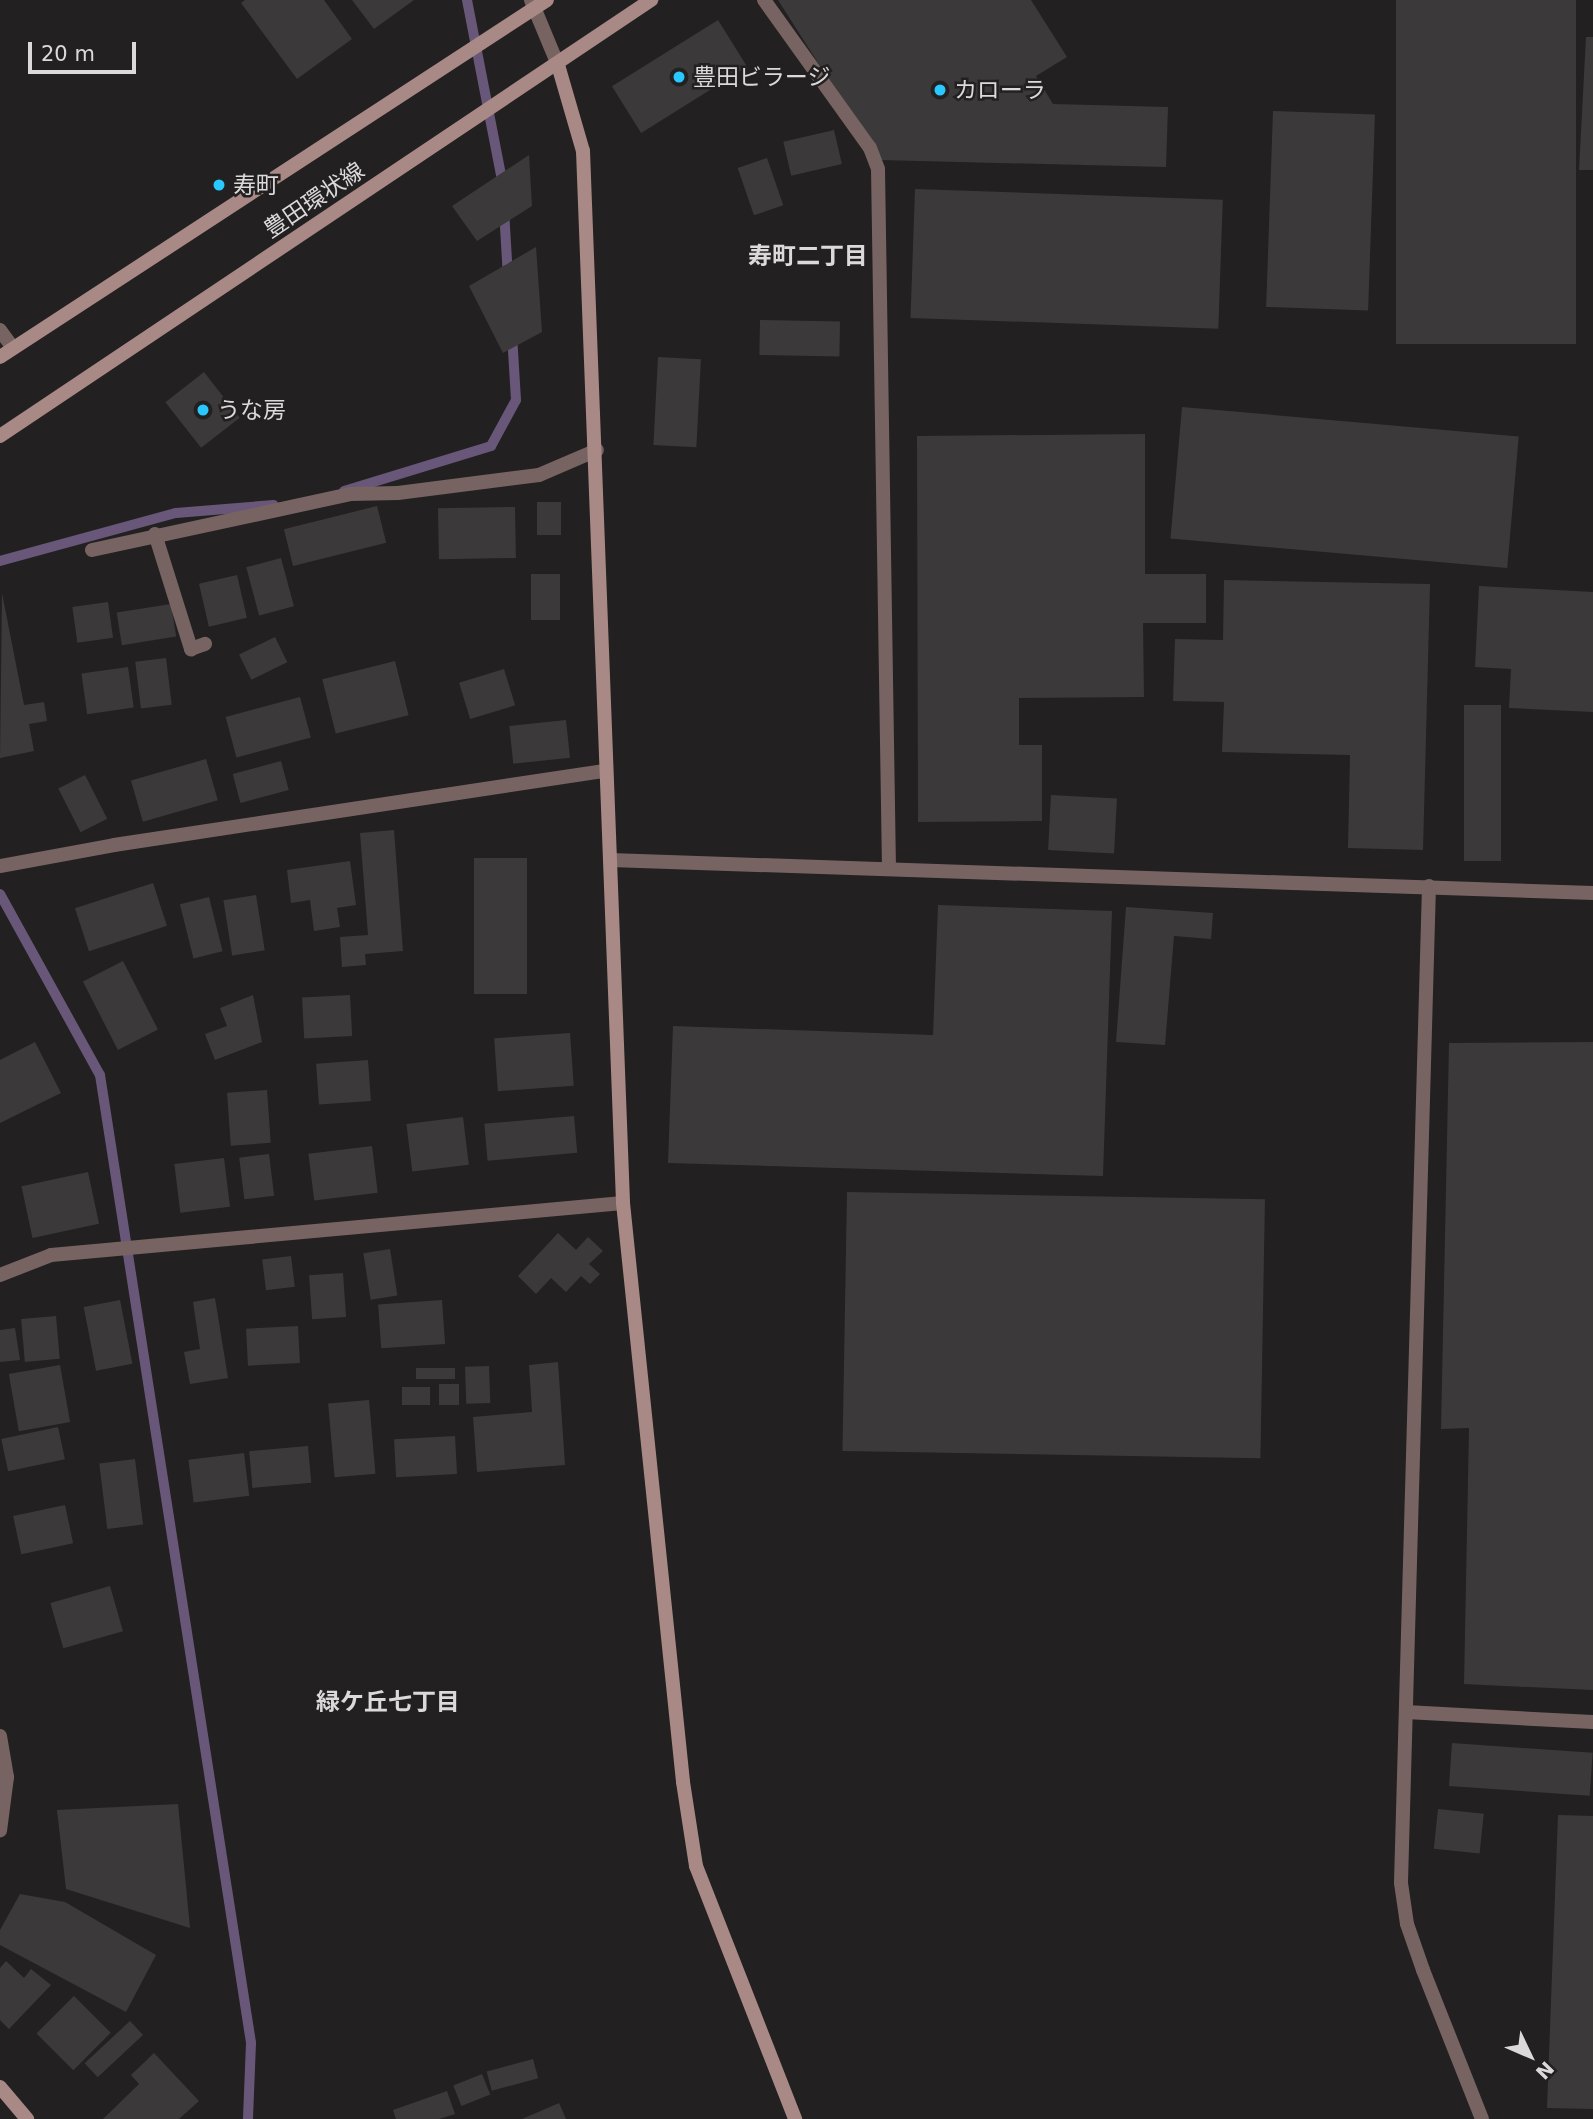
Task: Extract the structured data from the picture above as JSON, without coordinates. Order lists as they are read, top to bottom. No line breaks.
{"streets":{"street":["豊田環状線"]},"districts":["寿町二丁目","緑ケ丘七丁目"],"places":["豊田ビラージ","カローラ","寿町","うな房"],"scale_bar":"20 m","north":"bottom right"}
